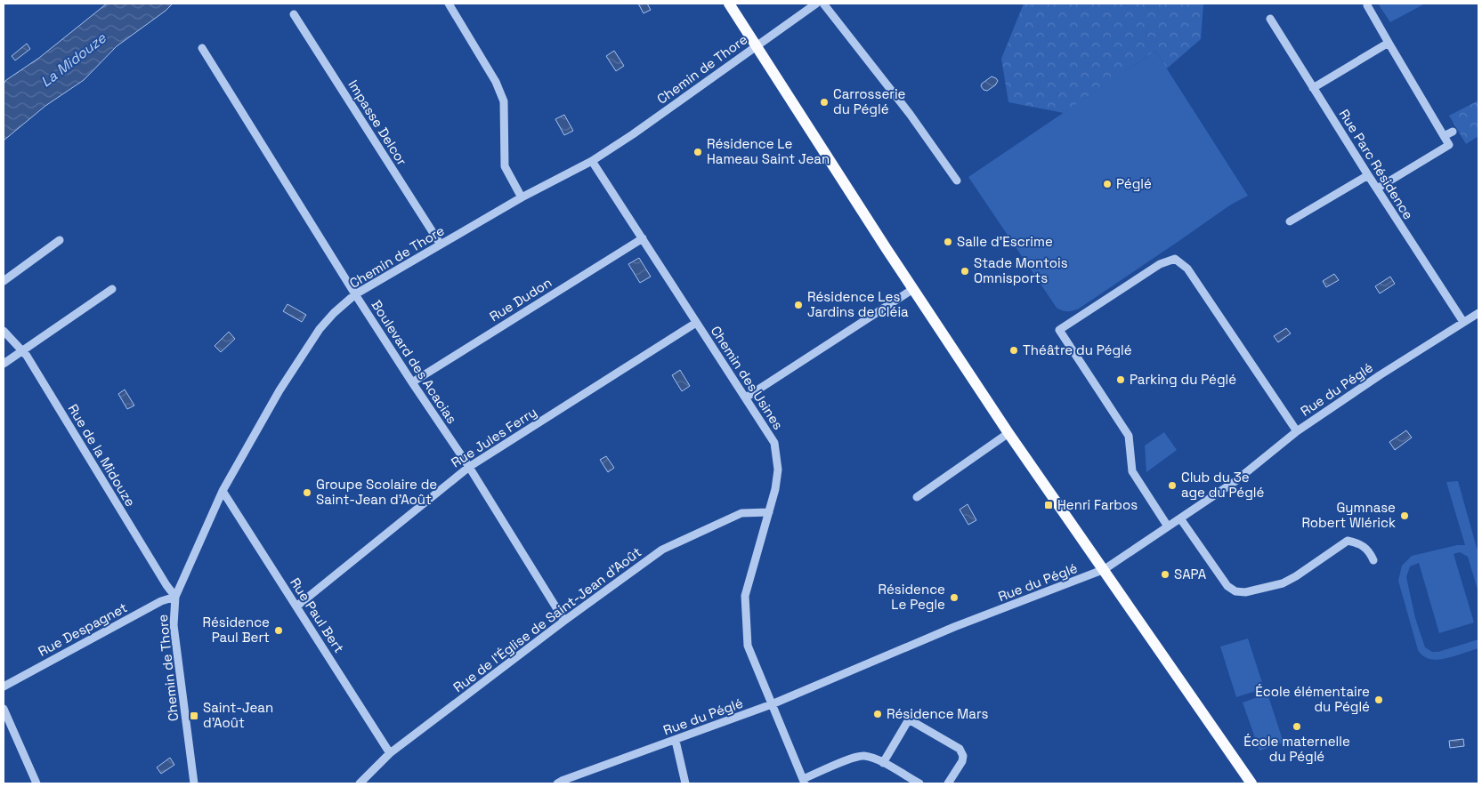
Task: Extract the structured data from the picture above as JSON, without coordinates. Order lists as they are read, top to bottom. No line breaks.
{"streets":{"street":["Chemin de Thore","Impasse Delcor","Rue Parc Résidence","Rue Dudon","Boulevard des Acacias","Chemin des Usines","Rue du Péglé","Rue Jules Ferry","Rue de la Midouze","Rue Paul Bert","Rue de l'Église de Saint-Jean d'Août","Rue Despagnet"]},"crossings":[["Chemin de Thore","Impasse Delcor"],["Chemin de Thore","Boulevard des Acacias"],["Chemin de Thore","Chemin des Usines"],["Chemin de Thore","Rue de la Midouze"],["Chemin de Thore","Rue Paul Bert"],["Chemin de Thore","Rue Despagnet"],["Rue Parc Résidence","Rue du Péglé"],["Rue Dudon","Boulevard des Acacias"],["Rue Dudon","Chemin des Usines"],["Boulevard des Acacias","Rue Jules Ferry"],["Boulevard des Acacias","Rue de l'Église de Saint-Jean d'Août"],["Chemin des Usines","Rue du Péglé"],["Chemin des Usines","Rue Jules Ferry"],["Chemin des Usines","Rue de l'Église de Saint-Jean d'Août"],["Rue Jules Ferry","Rue Paul Bert"],["Rue de la Midouze","Rue Despagnet"],["Rue Paul Bert","Rue de l'Église de Saint-Jean d'Août"]],"water":["La Midouze"],"places":{"other":["Carrosserie du Péglé","Résidence Le Hameau Saint Jean","Péglé","Salle d'Escrime","Stade Montois Omnisports","Résidence Les Jardins de Cléia","Théâtre du Péglé","Parking du Péglé","Club du 3e age du Péglé","Groupe Scolaire de Saint-Jean d'Août","Gymnase Robert Wlérick","SAPA","Résidence Le Pegle","Résidence Paul Bert","École élémentaire du Péglé","Résidence Mars","École maternelle du Péglé"],"transit":["Henri Farbos","Saint-Jean d'Août"]}}
